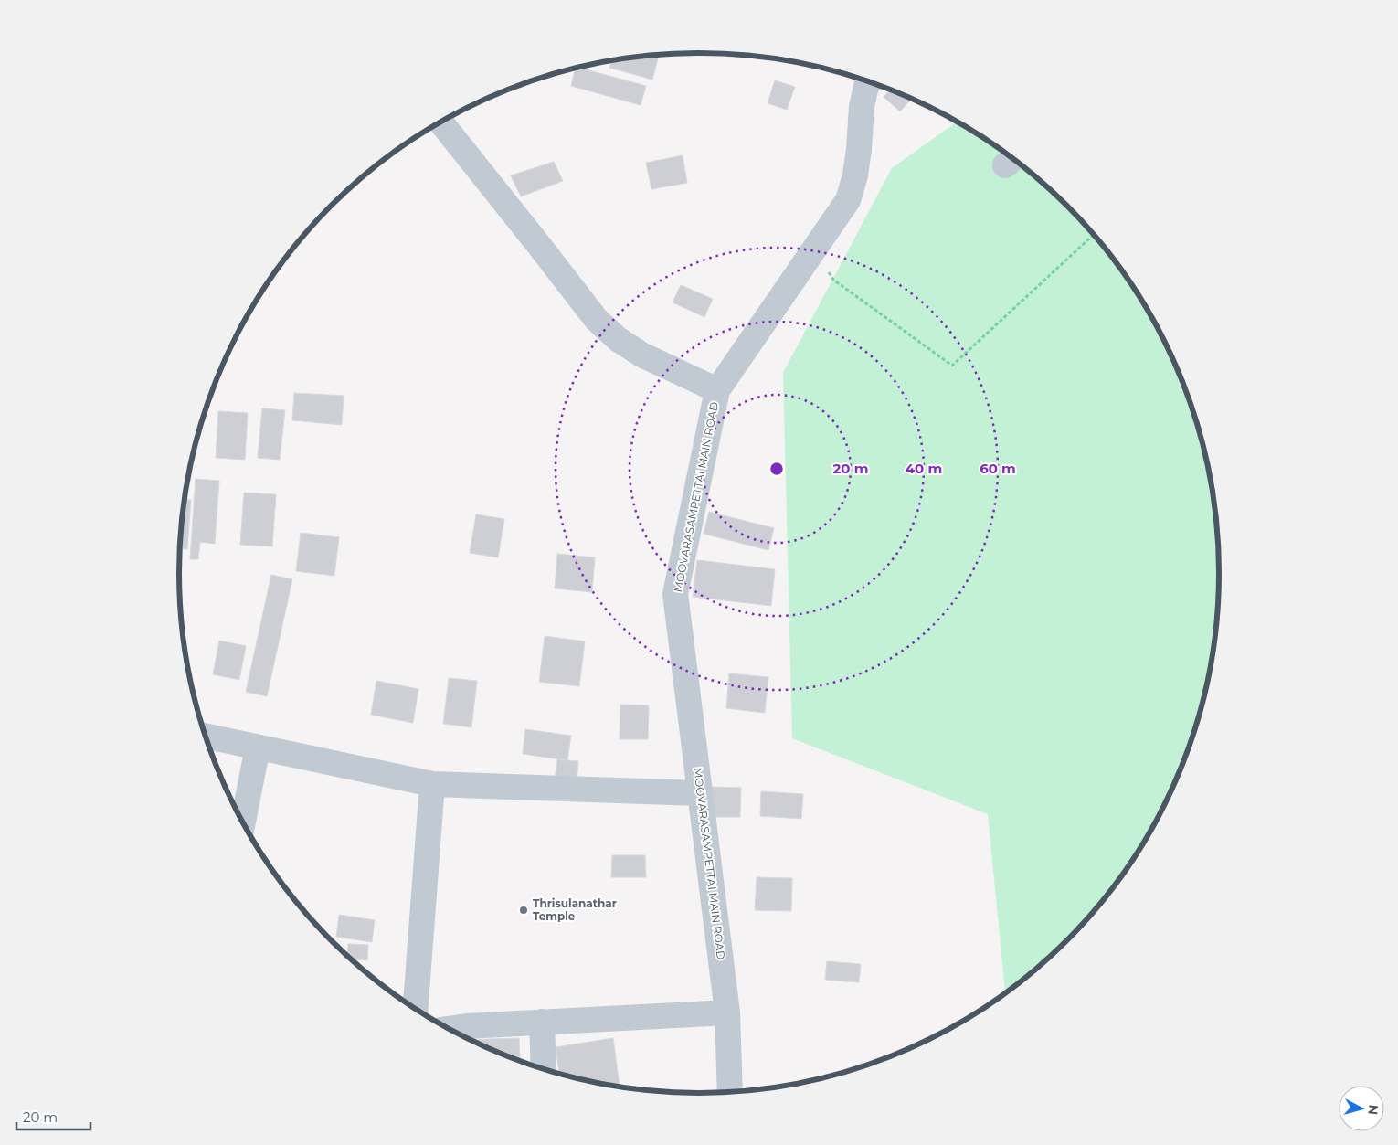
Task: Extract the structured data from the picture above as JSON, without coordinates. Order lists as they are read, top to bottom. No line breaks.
{"streets":{"street":["MOOVARASAMPETTAI MAIN ROAD"]},"places":["Thrisulanathar Temple"],"scale_bar":"20 m","north":"right","rings":["20 m","40 m","60 m"]}
